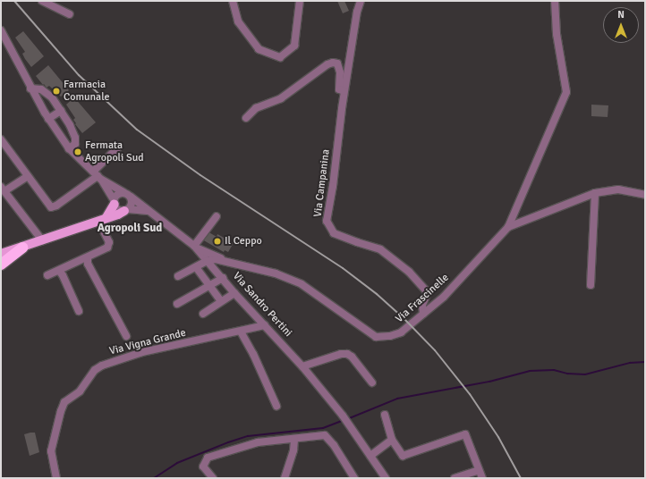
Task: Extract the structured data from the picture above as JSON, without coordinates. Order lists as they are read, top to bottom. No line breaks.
{"streets":{"street":["Via Campanina","Via Frascinelle","Via Sandro Pertini","Via Vigna Grande"]},"crossings":[["Via Campanina","Via Frascinelle"],["Via Frascinelle","Via Sandro Pertini"],["Via Sandro Pertini","Via Vigna Grande"]],"districts":["Agropoli Sud"],"places":["Farmacia Comunale","Fermata Agropoli Sud","Il Ceppo"],"north":"top"}
